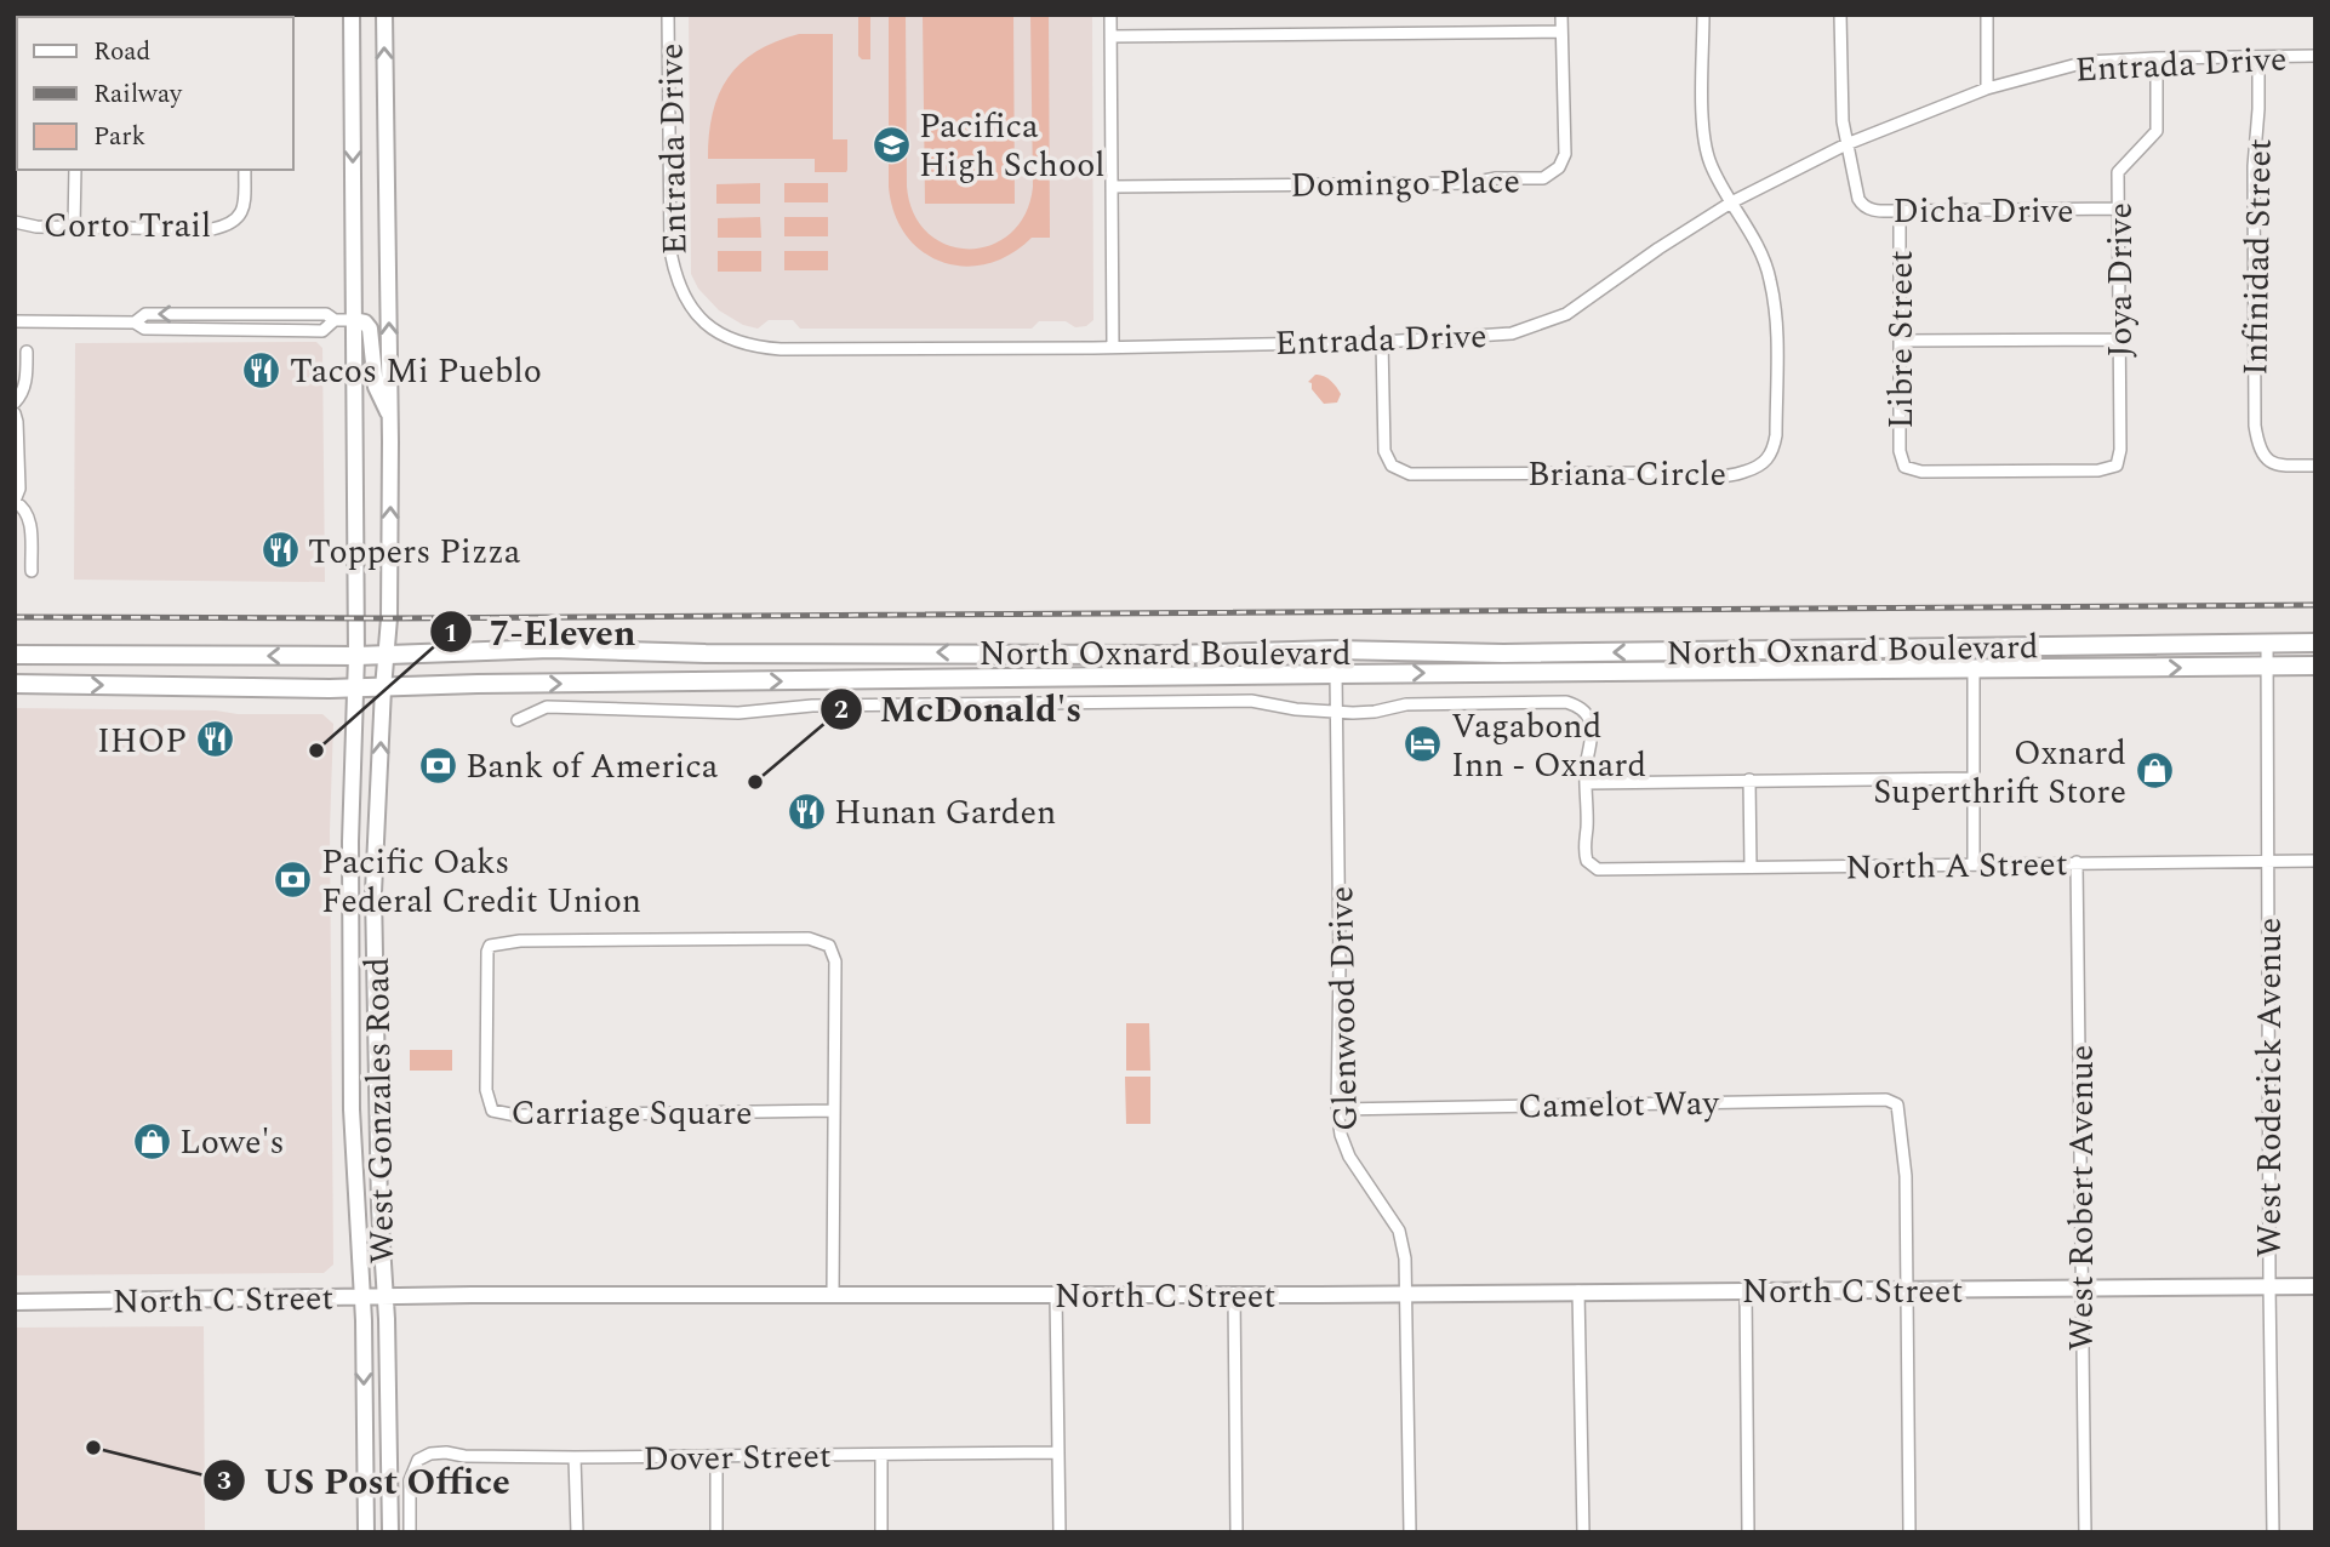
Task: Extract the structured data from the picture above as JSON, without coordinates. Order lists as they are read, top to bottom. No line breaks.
{"streets":{"main road":["North Oxnard Boulevard","West Gonzales Road","North C Street"],"street":["Entrada Drive","Domingo Place","Dicha Drive","Corto Trail","Infinidad Street","Joya Drive","Libre Street","Briana Circle","North A Street","Glenwood Drive","West Roderick Avenue","Camelot Way","Carriage Square","West Robert Avenue","Dover Street"]},"crossings":[["Entrada Drive","Dicha Drive"],["Entrada Drive","Infinidad Street"],["Entrada Drive","Joya Drive"],["Entrada Drive","Briana Circle"],["Dicha Drive","Joya Drive"],["Dicha Drive","Libre Street"],["Joya Drive","Libre Street"],["North Oxnard Boulevard","Glenwood Drive"],["North Oxnard Boulevard","West Roderick Avenue"],["North Oxnard Boulevard","West Gonzales Road"],["North A Street","West Roderick Avenue"],["North A Street","West Robert Avenue"],["Glenwood Drive","Camelot Way"],["Glenwood Drive","North C Street"],["West Roderick Avenue","North C Street"],["Camelot Way","North C Street"],["West Gonzales Road","North C Street"],["Carriage Square","North C Street"],["West Robert Avenue","North C Street"]],"places":{"school or university":["Pacifica High School"],"restaurant":["Tacos Mi Pueblo","Toppers Pizza","IHOP","Hunan Garden"],"hotel":["Vagabond Inn - Oxnard"],"other":["7-Eleven","McDonald's","US Post Office"],"bank":["Bank of America","Pacific Oaks Federal Credit Union"],"shop":["Oxnard Superthrift Store","Lowe's"]},"legend":["Road","Railway","Park"]}
